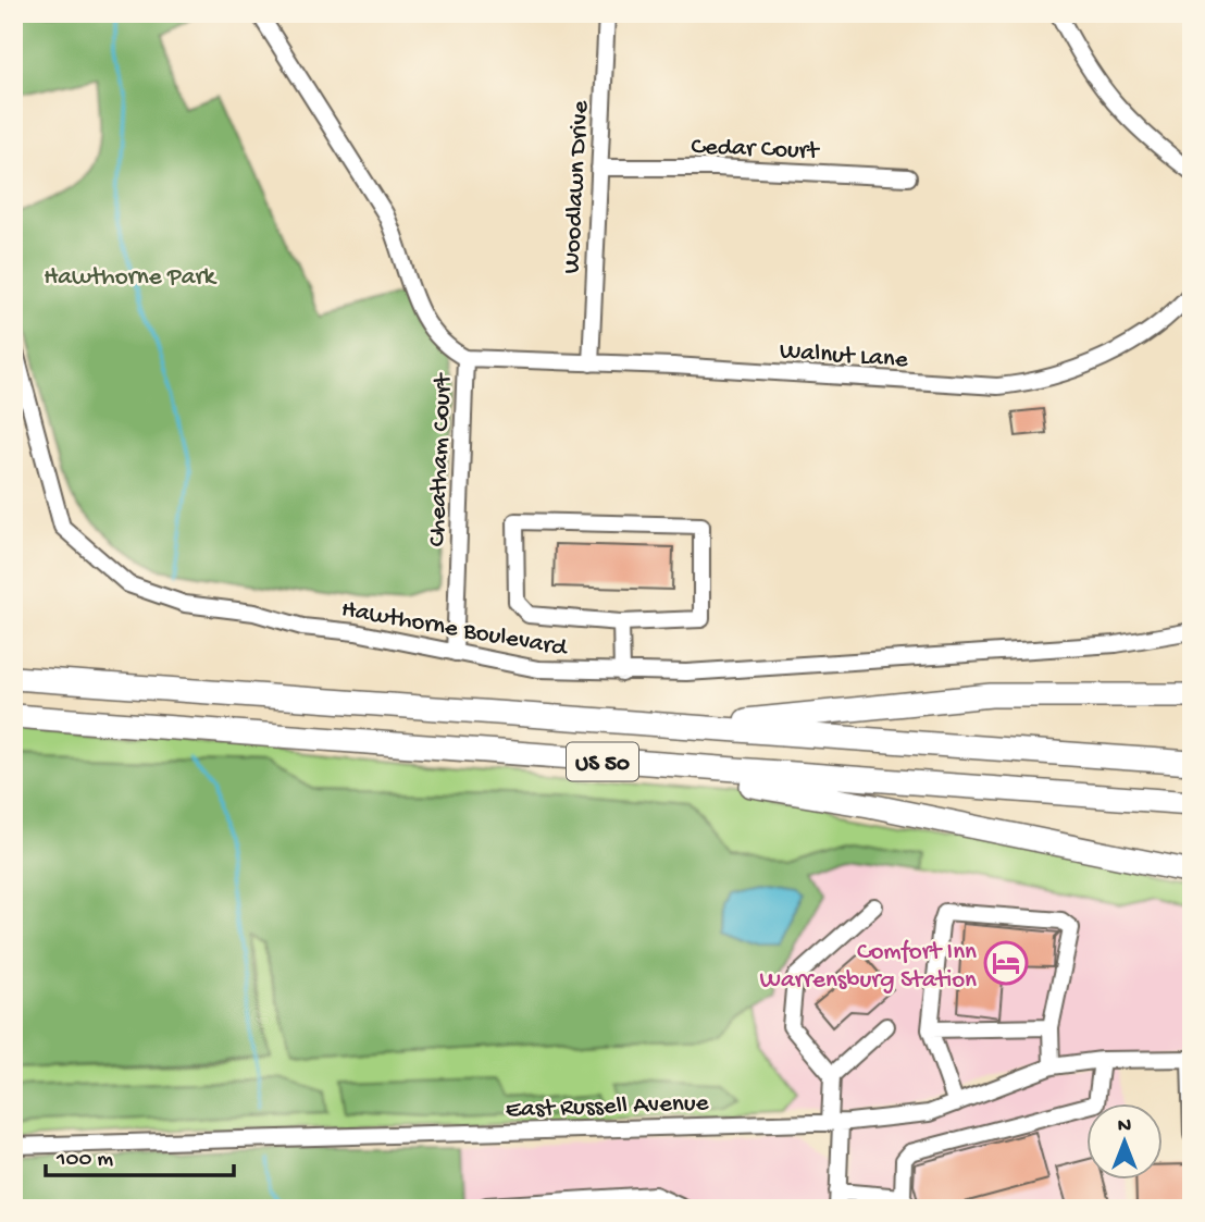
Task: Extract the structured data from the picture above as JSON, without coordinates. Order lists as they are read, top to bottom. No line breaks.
{"streets":{"highway":["US 50"],"street":["Cedar Court","Woodlawn Drive","Walnut Lane","Cheatham Court","Hawthorne Boulevard","East Russell Avenue"]},"crossings":[["Cedar Court","Woodlawn Drive"],["Woodlawn Drive","Walnut Lane"],["Walnut Lane","Cheatham Court"],["Cheatham Court","Hawthorne Boulevard"]],"parks":["Hawthorne Park"],"places":{"hotel":["Comfort Inn Warrensburg Station"]},"scale_bar":"100 m","north":"top"}
